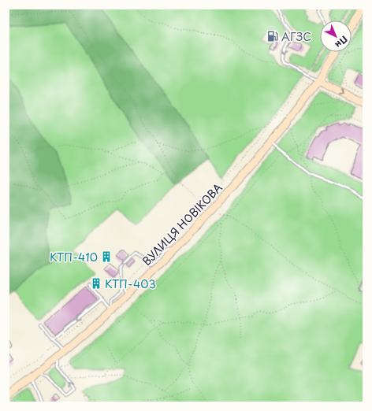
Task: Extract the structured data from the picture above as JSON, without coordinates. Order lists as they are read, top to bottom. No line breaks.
{"streets":{"main road":["ВУЛИЦЯ НОВІКОВА"]},"places":{"fuel station":["АГЗС"],"building":["КТП-410","КТП-403"]},"north":"bottom right"}
